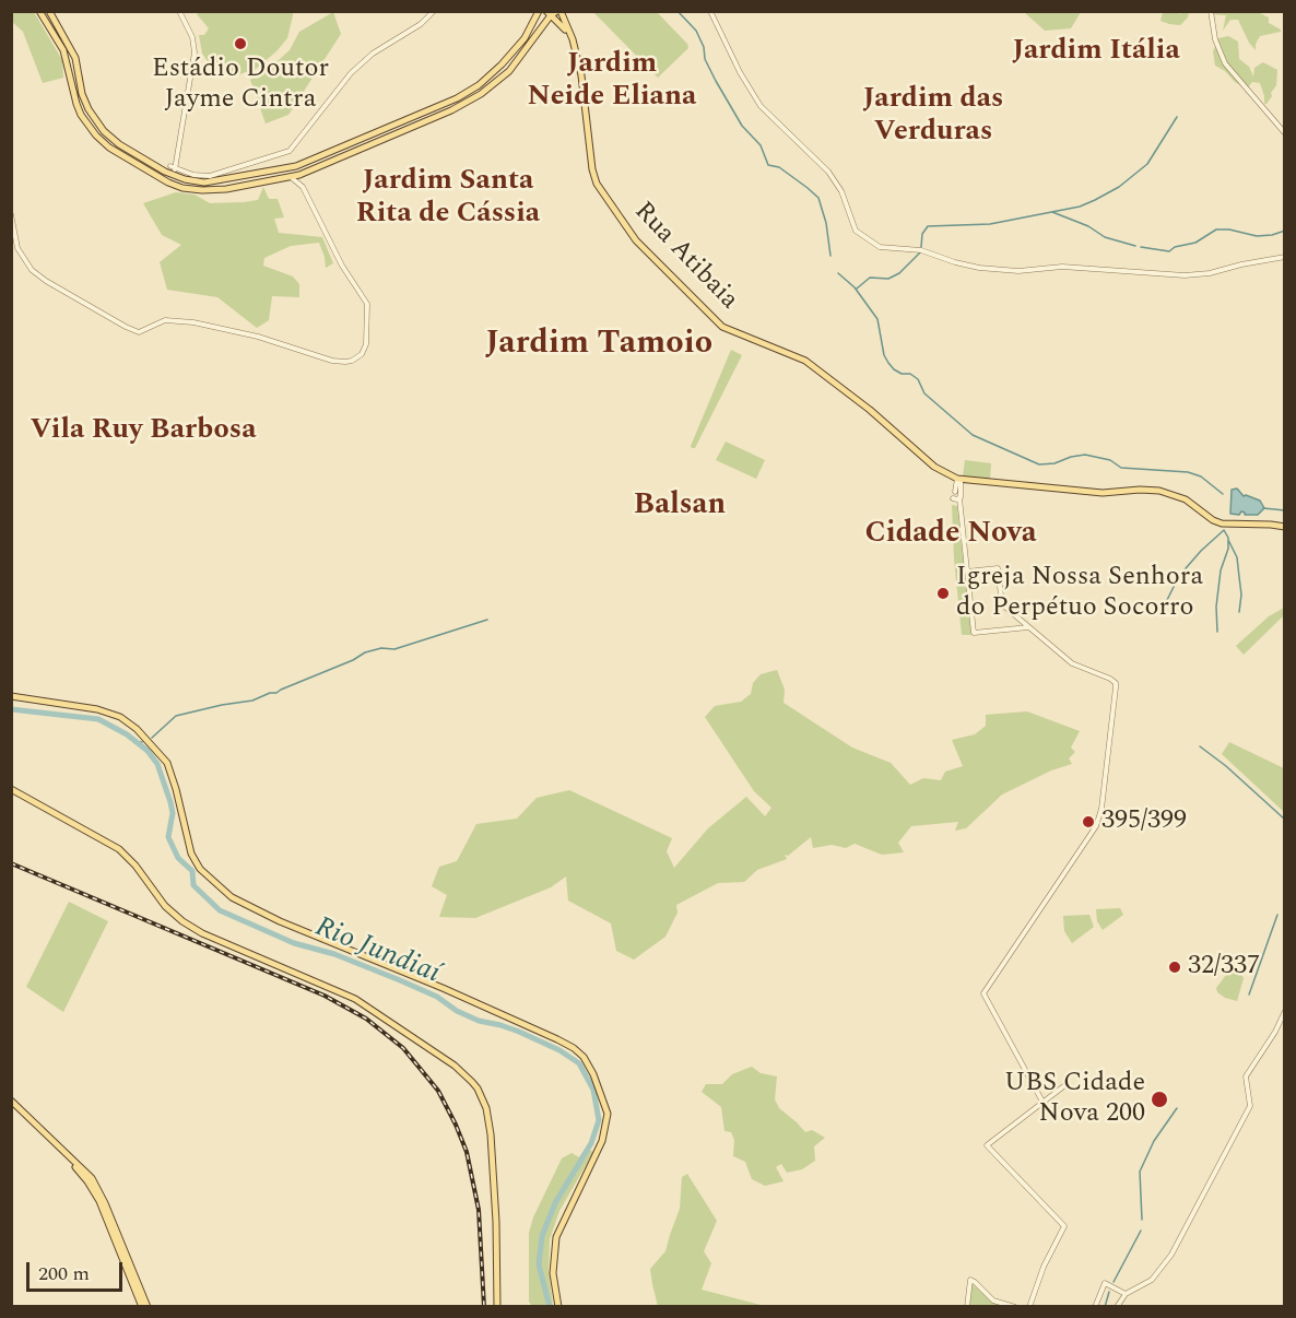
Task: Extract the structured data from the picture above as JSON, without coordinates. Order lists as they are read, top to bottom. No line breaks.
{"streets":{"main road":["Rua Atibaia"]},"districts":["Jardim Itália","Jardim Neide Eliana","Jardim das Verduras","Jardim Santa Rita de Cássia","Jardim Tamoio","Vila Ruy Barbosa","Balsan","Cidade Nova"],"water":["Rio Jundiaí"],"places":["Estádio Doutor Jayme Cintra","Igreja Nossa Senhora do Perpétuo Socorro","395/399","32/337","UBS Cidade Nova 200"],"scale_bar":"200 m"}
